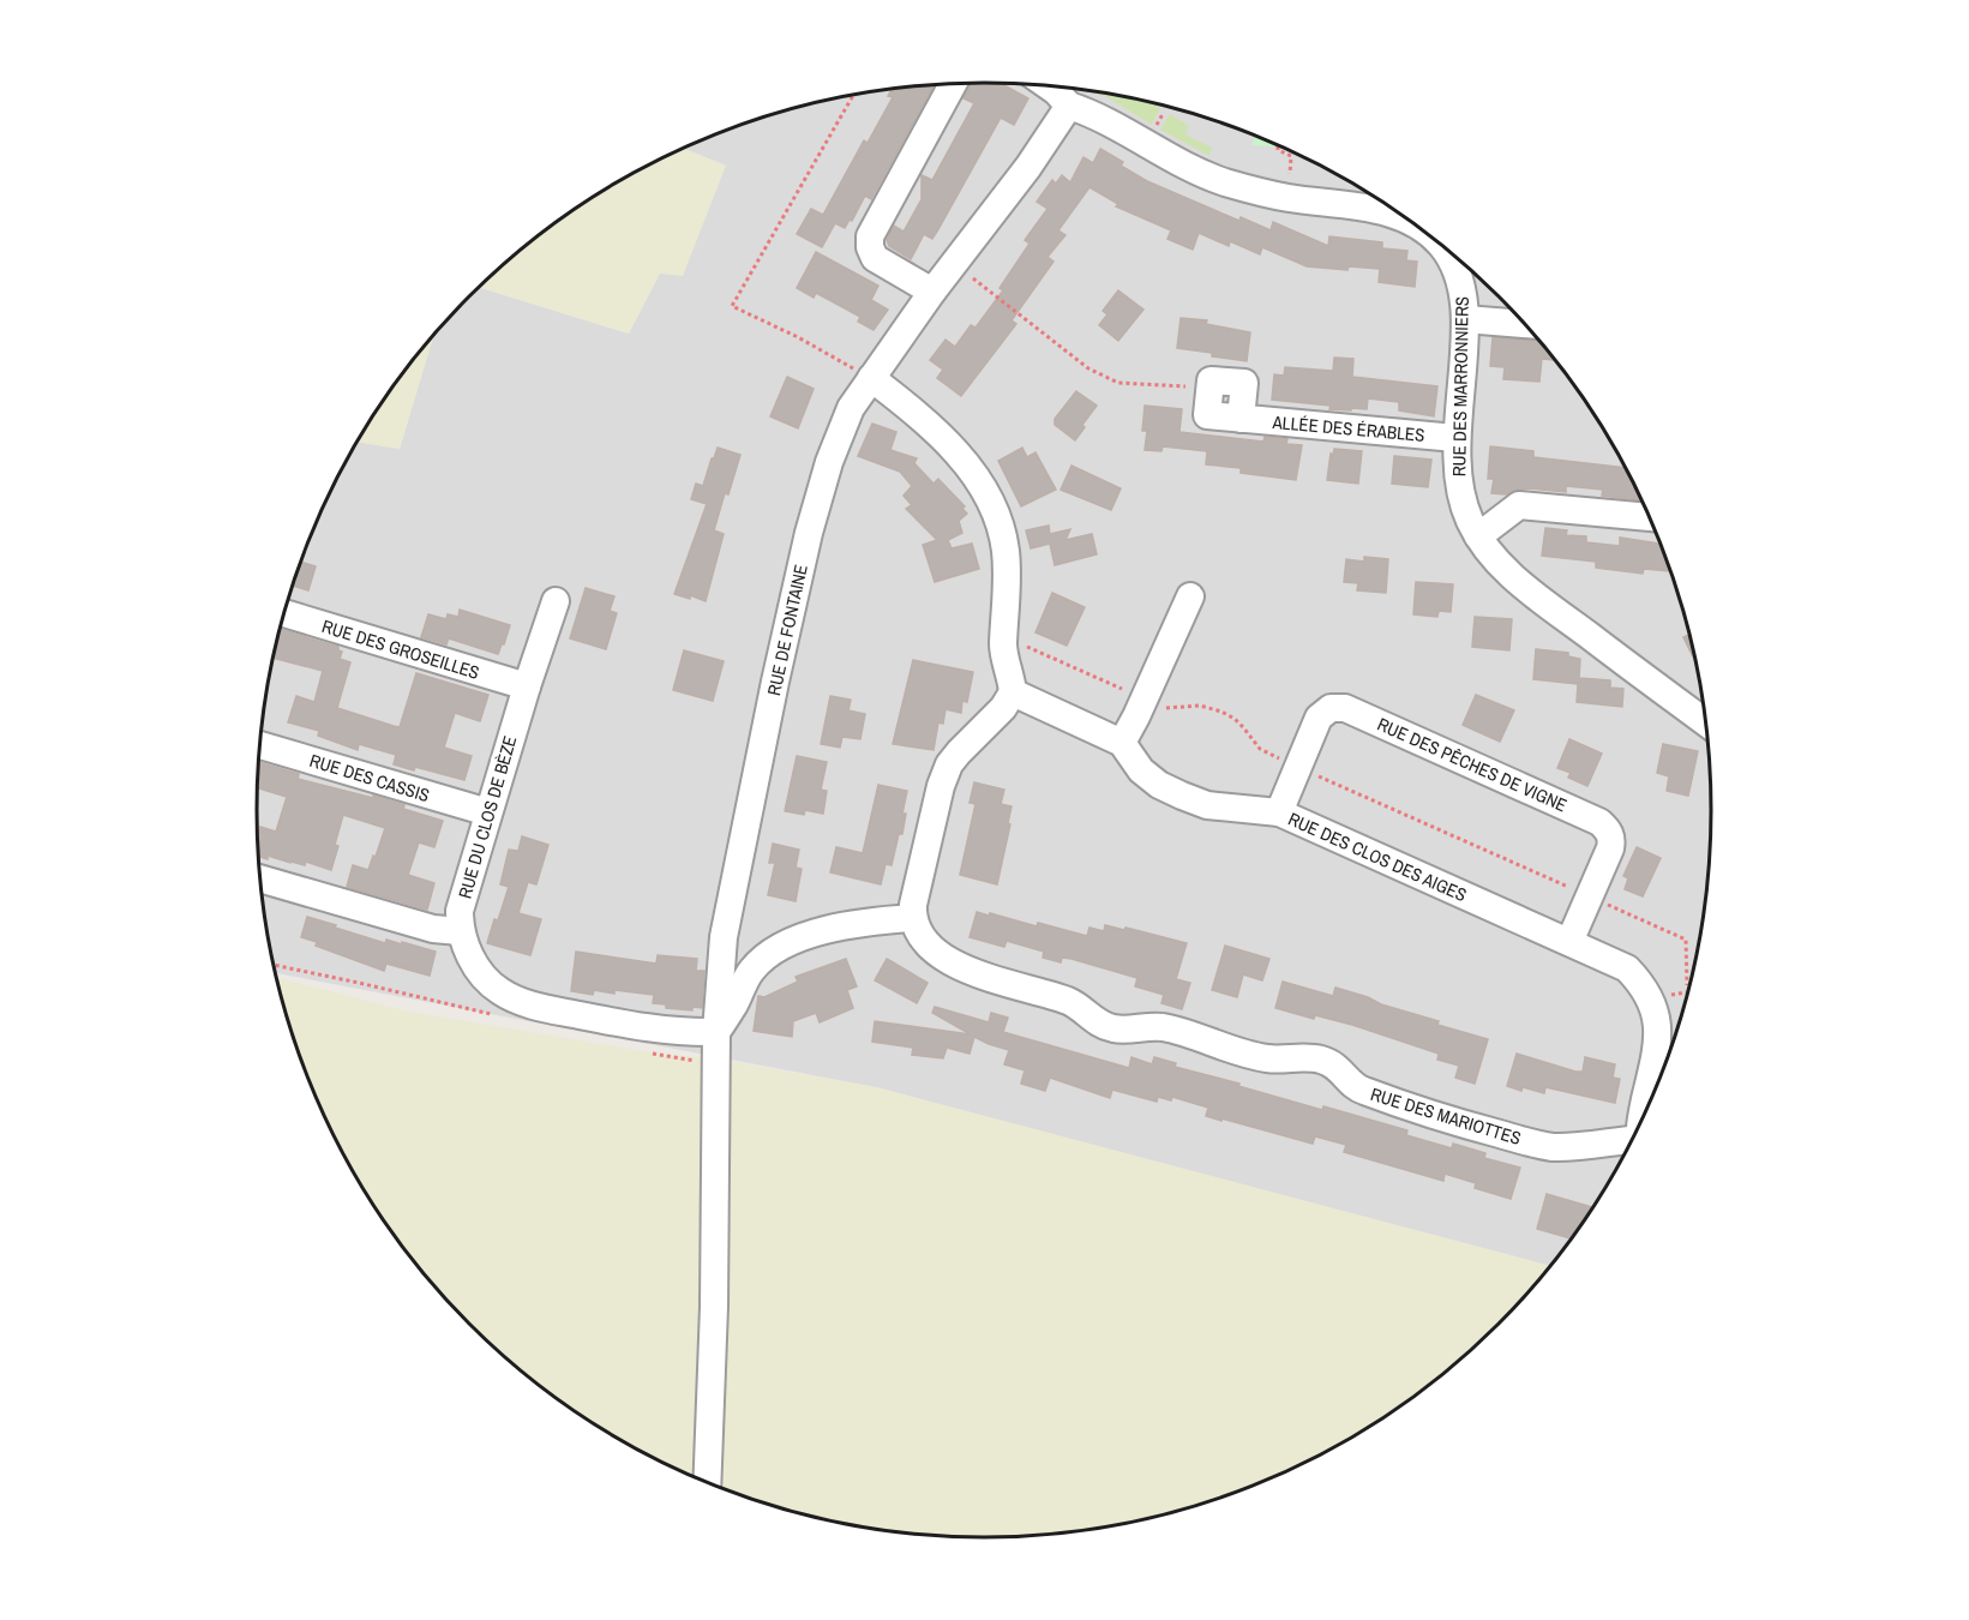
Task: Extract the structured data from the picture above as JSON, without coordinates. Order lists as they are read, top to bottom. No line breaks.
{"streets":{"street":["RUE DES MARRONNIERS","ALLÉE DES ÉRABLES","RUE DE FONTAINE","RUE DES GROSEILLES","RUE DES PÊCHES DE VIGNE","RUE DES CASSIS","RUE DU CLOS DE BÈZE","RUE DES CLOS DES AIGES","RUE DES MARIOTTES"]},"crossings":[["RUE DES MARRONNIERS","ALLÉE DES ÉRABLES"],["RUE DES MARRONNIERS","RUE DE FONTAINE"],["RUE DES GROSEILLES","RUE DU CLOS DE BÈZE"],["RUE DES PÊCHES DE VIGNE","RUE DES CLOS DES AIGES"],["RUE DES CASSIS","RUE DU CLOS DE BÈZE"]]}
